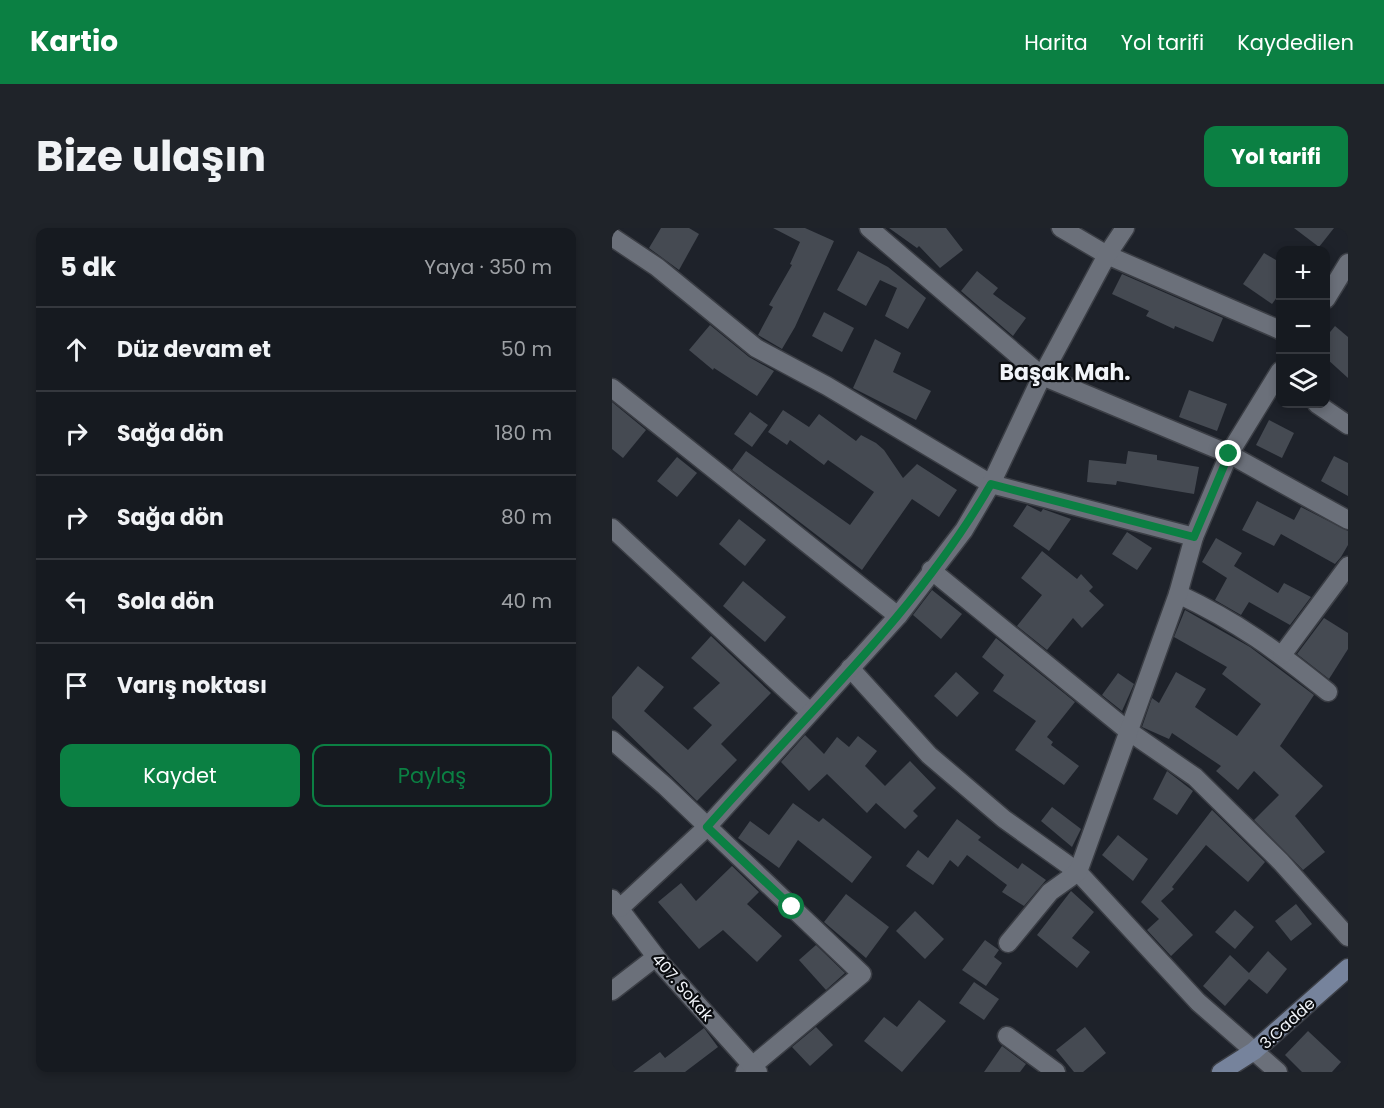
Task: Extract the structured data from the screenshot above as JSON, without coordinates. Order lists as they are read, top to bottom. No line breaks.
{"streets":{"street":["407. Sokak","3.Cadde"]},"districts":["Başak Mah."],"page":{"header":"Kartio","nav":["Harita","Yol tarifi","Kaydedilen"],"title":"Bize ulaşın","buttons":["Yol tarifi",["Kaydet","Paylaş"]],"heading":["5 dk","Yaya · 350 m"],"map_buttons":["+","−"],"list":[["Düz devam et","50 m"],["Sağa dön","180 m"],["Sağa dön","80 m"],["Sola dön","40 m"],"Varış noktası"]}}
